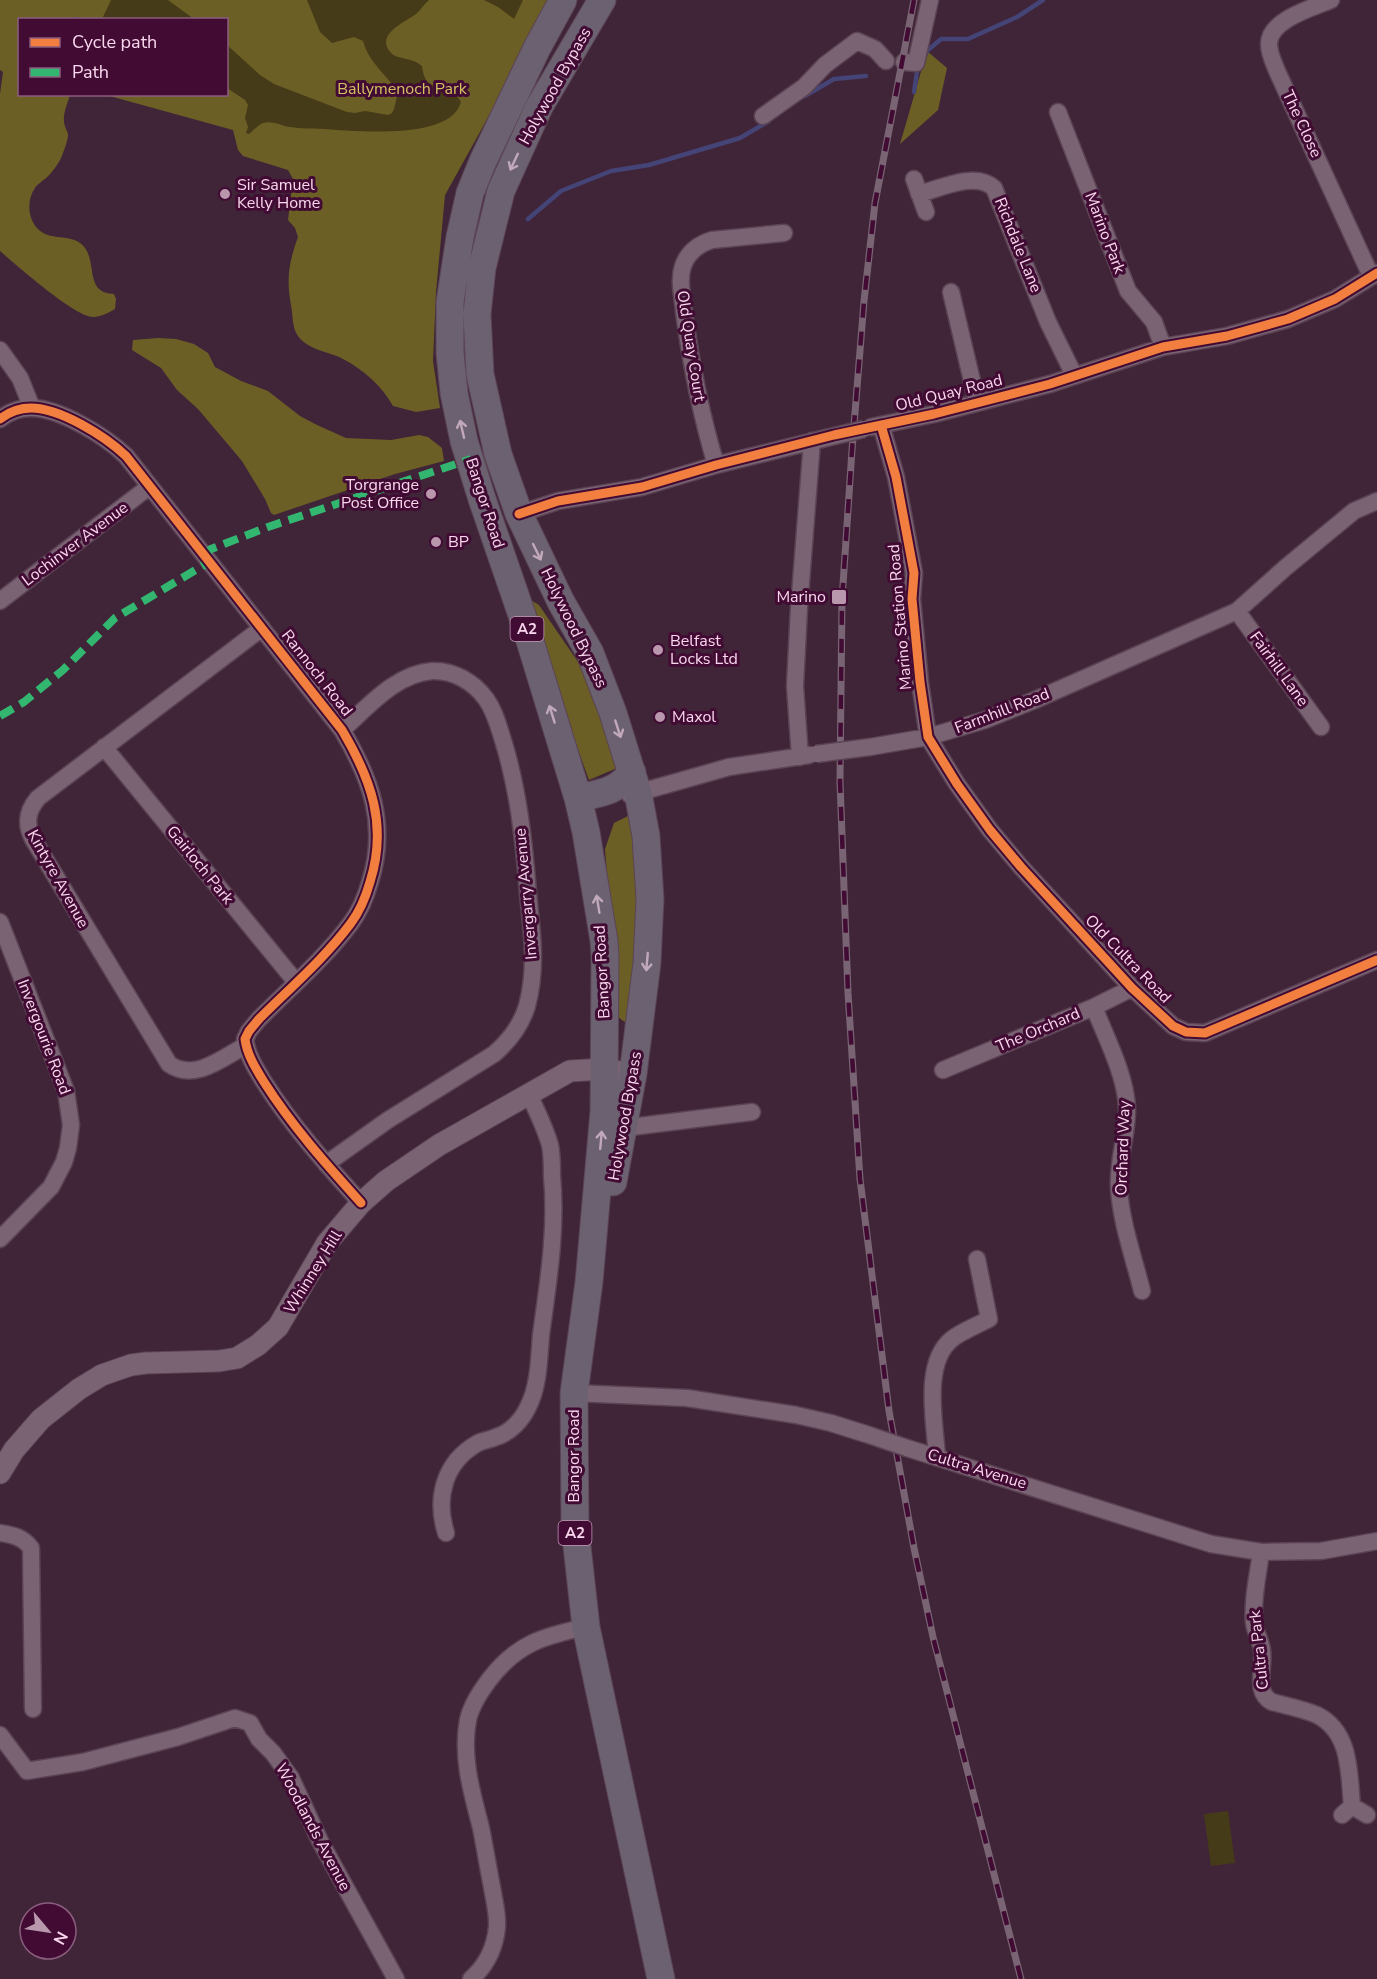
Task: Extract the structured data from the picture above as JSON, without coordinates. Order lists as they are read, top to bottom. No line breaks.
{"streets":{"highway":["Holywood Bypass","Bangor Road","A2"],"street":["The Close","Marino Park","Richdale Lane","Old Quay Court","Old Quay Road","Lochinver Avenue","Marino Station Road","Fairhill Lane","Rannoch Road","Farmhill Road","Gairloch Park","Kintyre Avenue","Invergarry Avenue","Old Cultra Road","The Orchard","Invergourie Road","Orchard Way","Whinney Hill","Cultra Avenue","Cultra Park","Woodlands Avenue"]},"crossings":[["Holywood Bypass","Old Quay Road"],["Holywood Bypass","Bangor Road"],["Holywood Bypass","Farmhill Road"],["Holywood Bypass","Whinney Hill"],["The Close","Old Quay Road"],["Marino Park","Old Quay Road"],["Richdale Lane","Old Quay Road"],["Old Quay Court","Old Quay Road"],["Old Quay Road","Marino Station Road"],["Bangor Road","Whinney Hill"],["Bangor Road","Cultra Avenue"],["Lochinver Avenue","Rannoch Road"],["Marino Station Road","Farmhill Road"],["Marino Station Road","Old Cultra Road"],["Fairhill Lane","Farmhill Road"],["Rannoch Road","Gairloch Park"],["Rannoch Road","Kintyre Avenue"],["Rannoch Road","Invergarry Avenue"],["Farmhill Road","Old Cultra Road"],["Gairloch Park","Kintyre Avenue"],["Old Cultra Road","The Orchard"],["The Orchard","Orchard Way"],["Cultra Avenue","Cultra Park"]],"one_way":["Holywood Bypass","Bangor Road"],"parks":["Ballymenoch Park"],"places":{"other":["Sir Samuel Kelly Home","Torgrange Post Office","BP","Belfast Locks Ltd","Maxol"],"transit":["Marino"]},"legend":["Cycle path","Path"],"north":"bottom right"}
